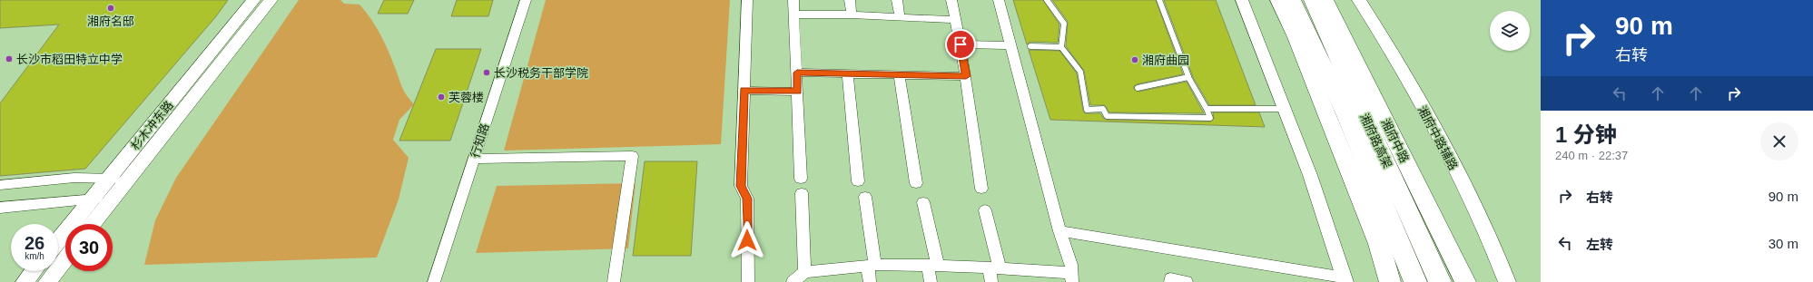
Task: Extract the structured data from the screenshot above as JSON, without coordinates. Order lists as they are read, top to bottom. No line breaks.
{"streets":{"highway":["湘府路高架"],"main road":["杉木冲东路","湘府中路辅路","湘府中路"],"street":["行知路"]},"places":["湘府名邸","长沙市稻田特立中学","湘府曲园","长沙税务干部学院","芙蓉楼"],"page":{"turn":["90 m","右转"],"heading":["1 分钟","240 m · 22:37"],"list":[{"name":"右转","value":"90 m"},{"name":"左转","value":"30 m"}],"speed":"26 km/h","limit":"30"}}
